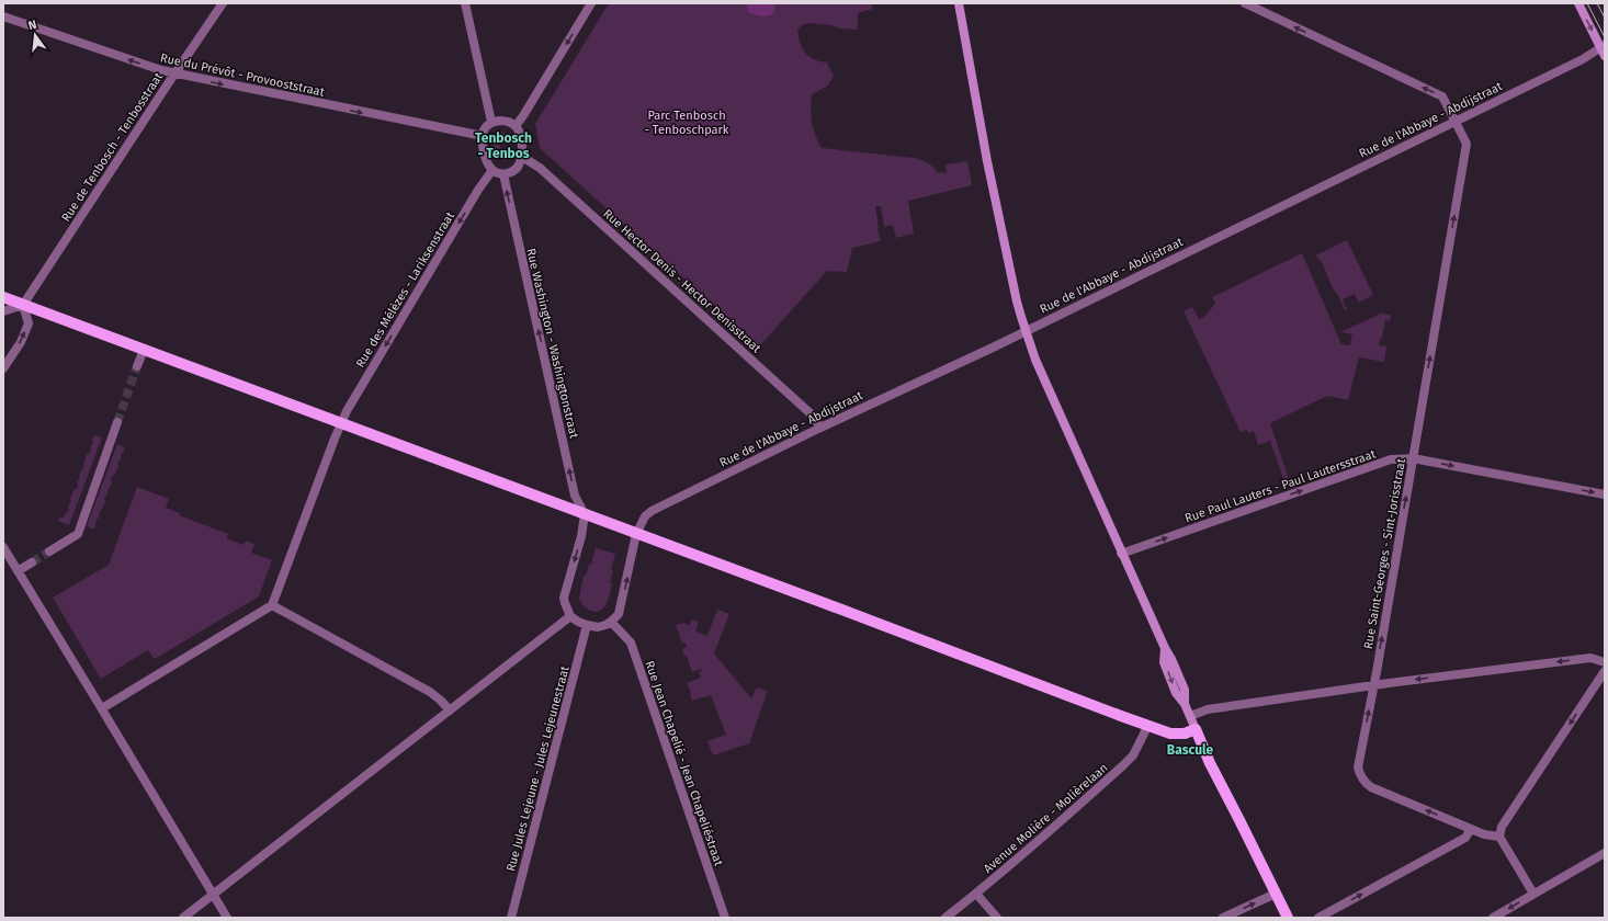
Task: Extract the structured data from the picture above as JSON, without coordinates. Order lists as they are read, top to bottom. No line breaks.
{"streets":{"street":["Rue du Prévôt - Provooststraat","Rue de l'Abbaye - Abdijstraat","Rue de Tenbosch - Tenbosstraat","Rue Hector Denis - Hector Denisstraat","Rue des Mélèzes - Lariksenstraat","Rue Washington - Washingtonstraat","Rue Paul Lauters - Paul Lautersstraat","Rue Saint-Georges - Sint-Jorisstraat","Rue Jean Chapelié - Jean Chapeliéstraat","Rue Jules Lejeune - Jules Lejeunestraat","Avenue Molière - Molièrelaan"]},"crossings":[["Rue du Prévôt - Provooststraat","Rue de Tenbosch - Tenbosstraat"],["Rue du Prévôt - Provooststraat","Rue Hector Denis - Hector Denisstraat"],["Rue du Prévôt - Provooststraat","Rue des Mélèzes - Lariksenstraat"],["Rue du Prévôt - Provooststraat","Rue Washington - Washingtonstraat"],["Rue de l'Abbaye - Abdijstraat","Rue Hector Denis - Hector Denisstraat"],["Rue de l'Abbaye - Abdijstraat","Rue Saint-Georges - Sint-Jorisstraat"],["Rue de l'Abbaye - Abdijstraat","Rue Jean Chapelié - Jean Chapeliéstraat"],["Rue Hector Denis - Hector Denisstraat","Rue des Mélèzes - Lariksenstraat"],["Rue Hector Denis - Hector Denisstraat","Rue Washington - Washingtonstraat"],["Rue des Mélèzes - Lariksenstraat","Rue Washington - Washingtonstraat"],["Rue Paul Lauters - Paul Lautersstraat","Rue Saint-Georges - Sint-Jorisstraat"]],"one_way":["Rue des Mélèzes - Lariksenstraat","Rue Washington - Washingtonstraat","Rue Paul Lauters - Paul Lautersstraat","Rue Saint-Georges - Sint-Jorisstraat"],"districts":["Tenbosch - Tenbos","Bascule"],"parks":["Parc Tenbosch - Tenboschpark"],"north":"top"}
